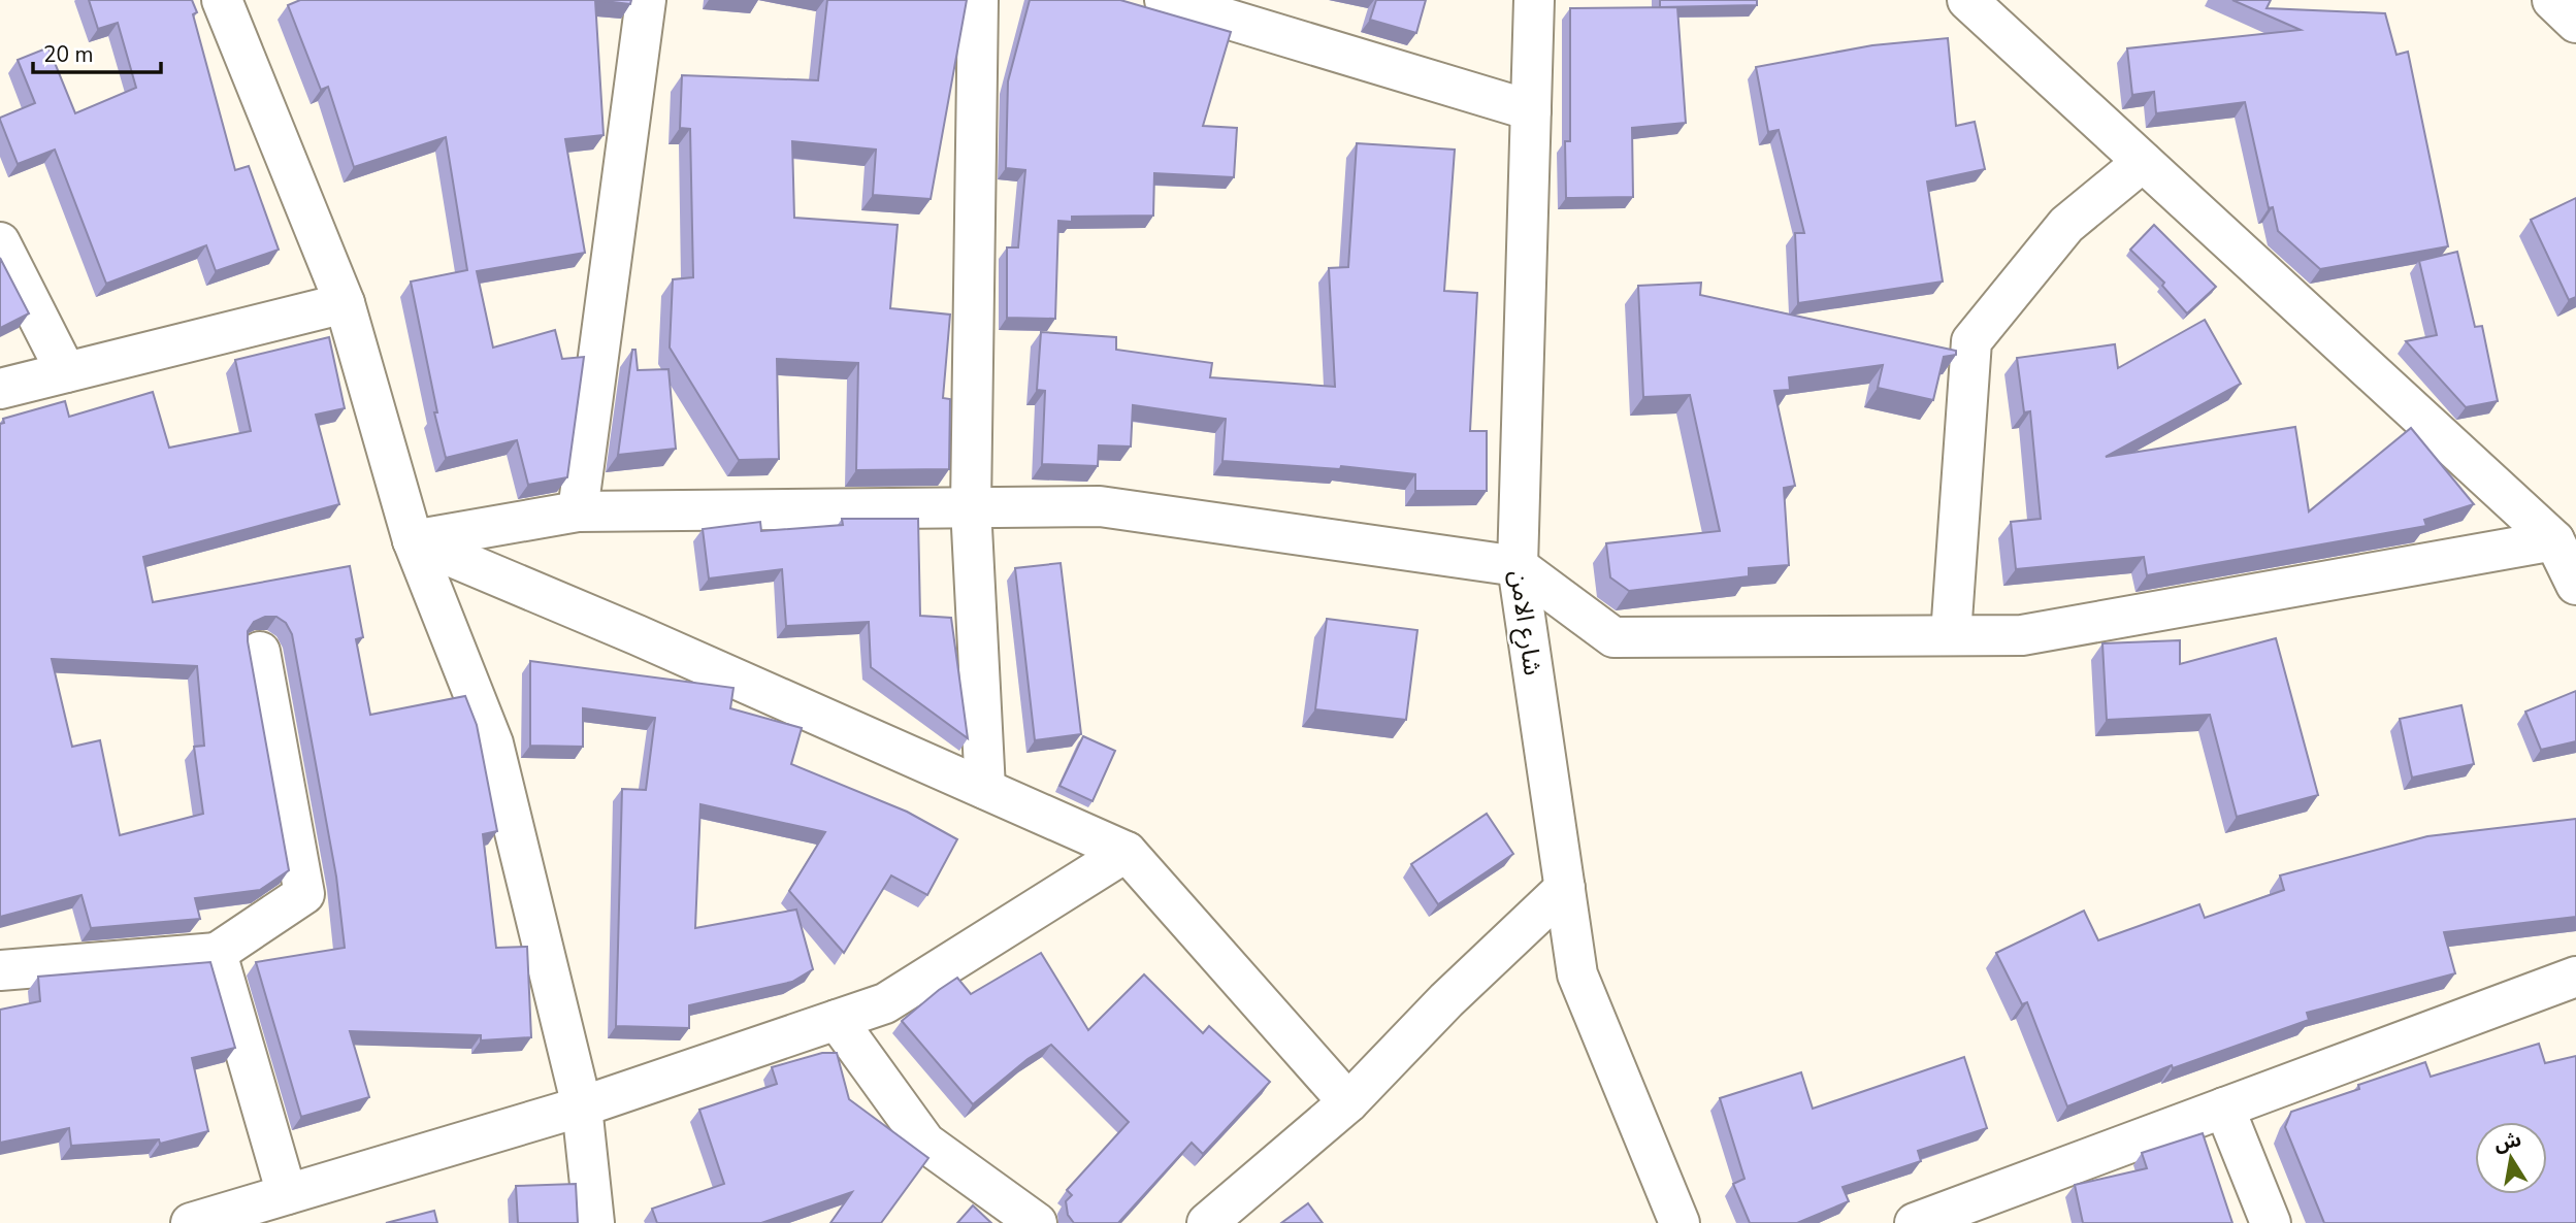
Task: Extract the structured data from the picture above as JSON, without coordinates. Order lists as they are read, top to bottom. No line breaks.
{"streets":{"street":["شارع الامن"]},"scale_bar":"20 m","north":"top"}
